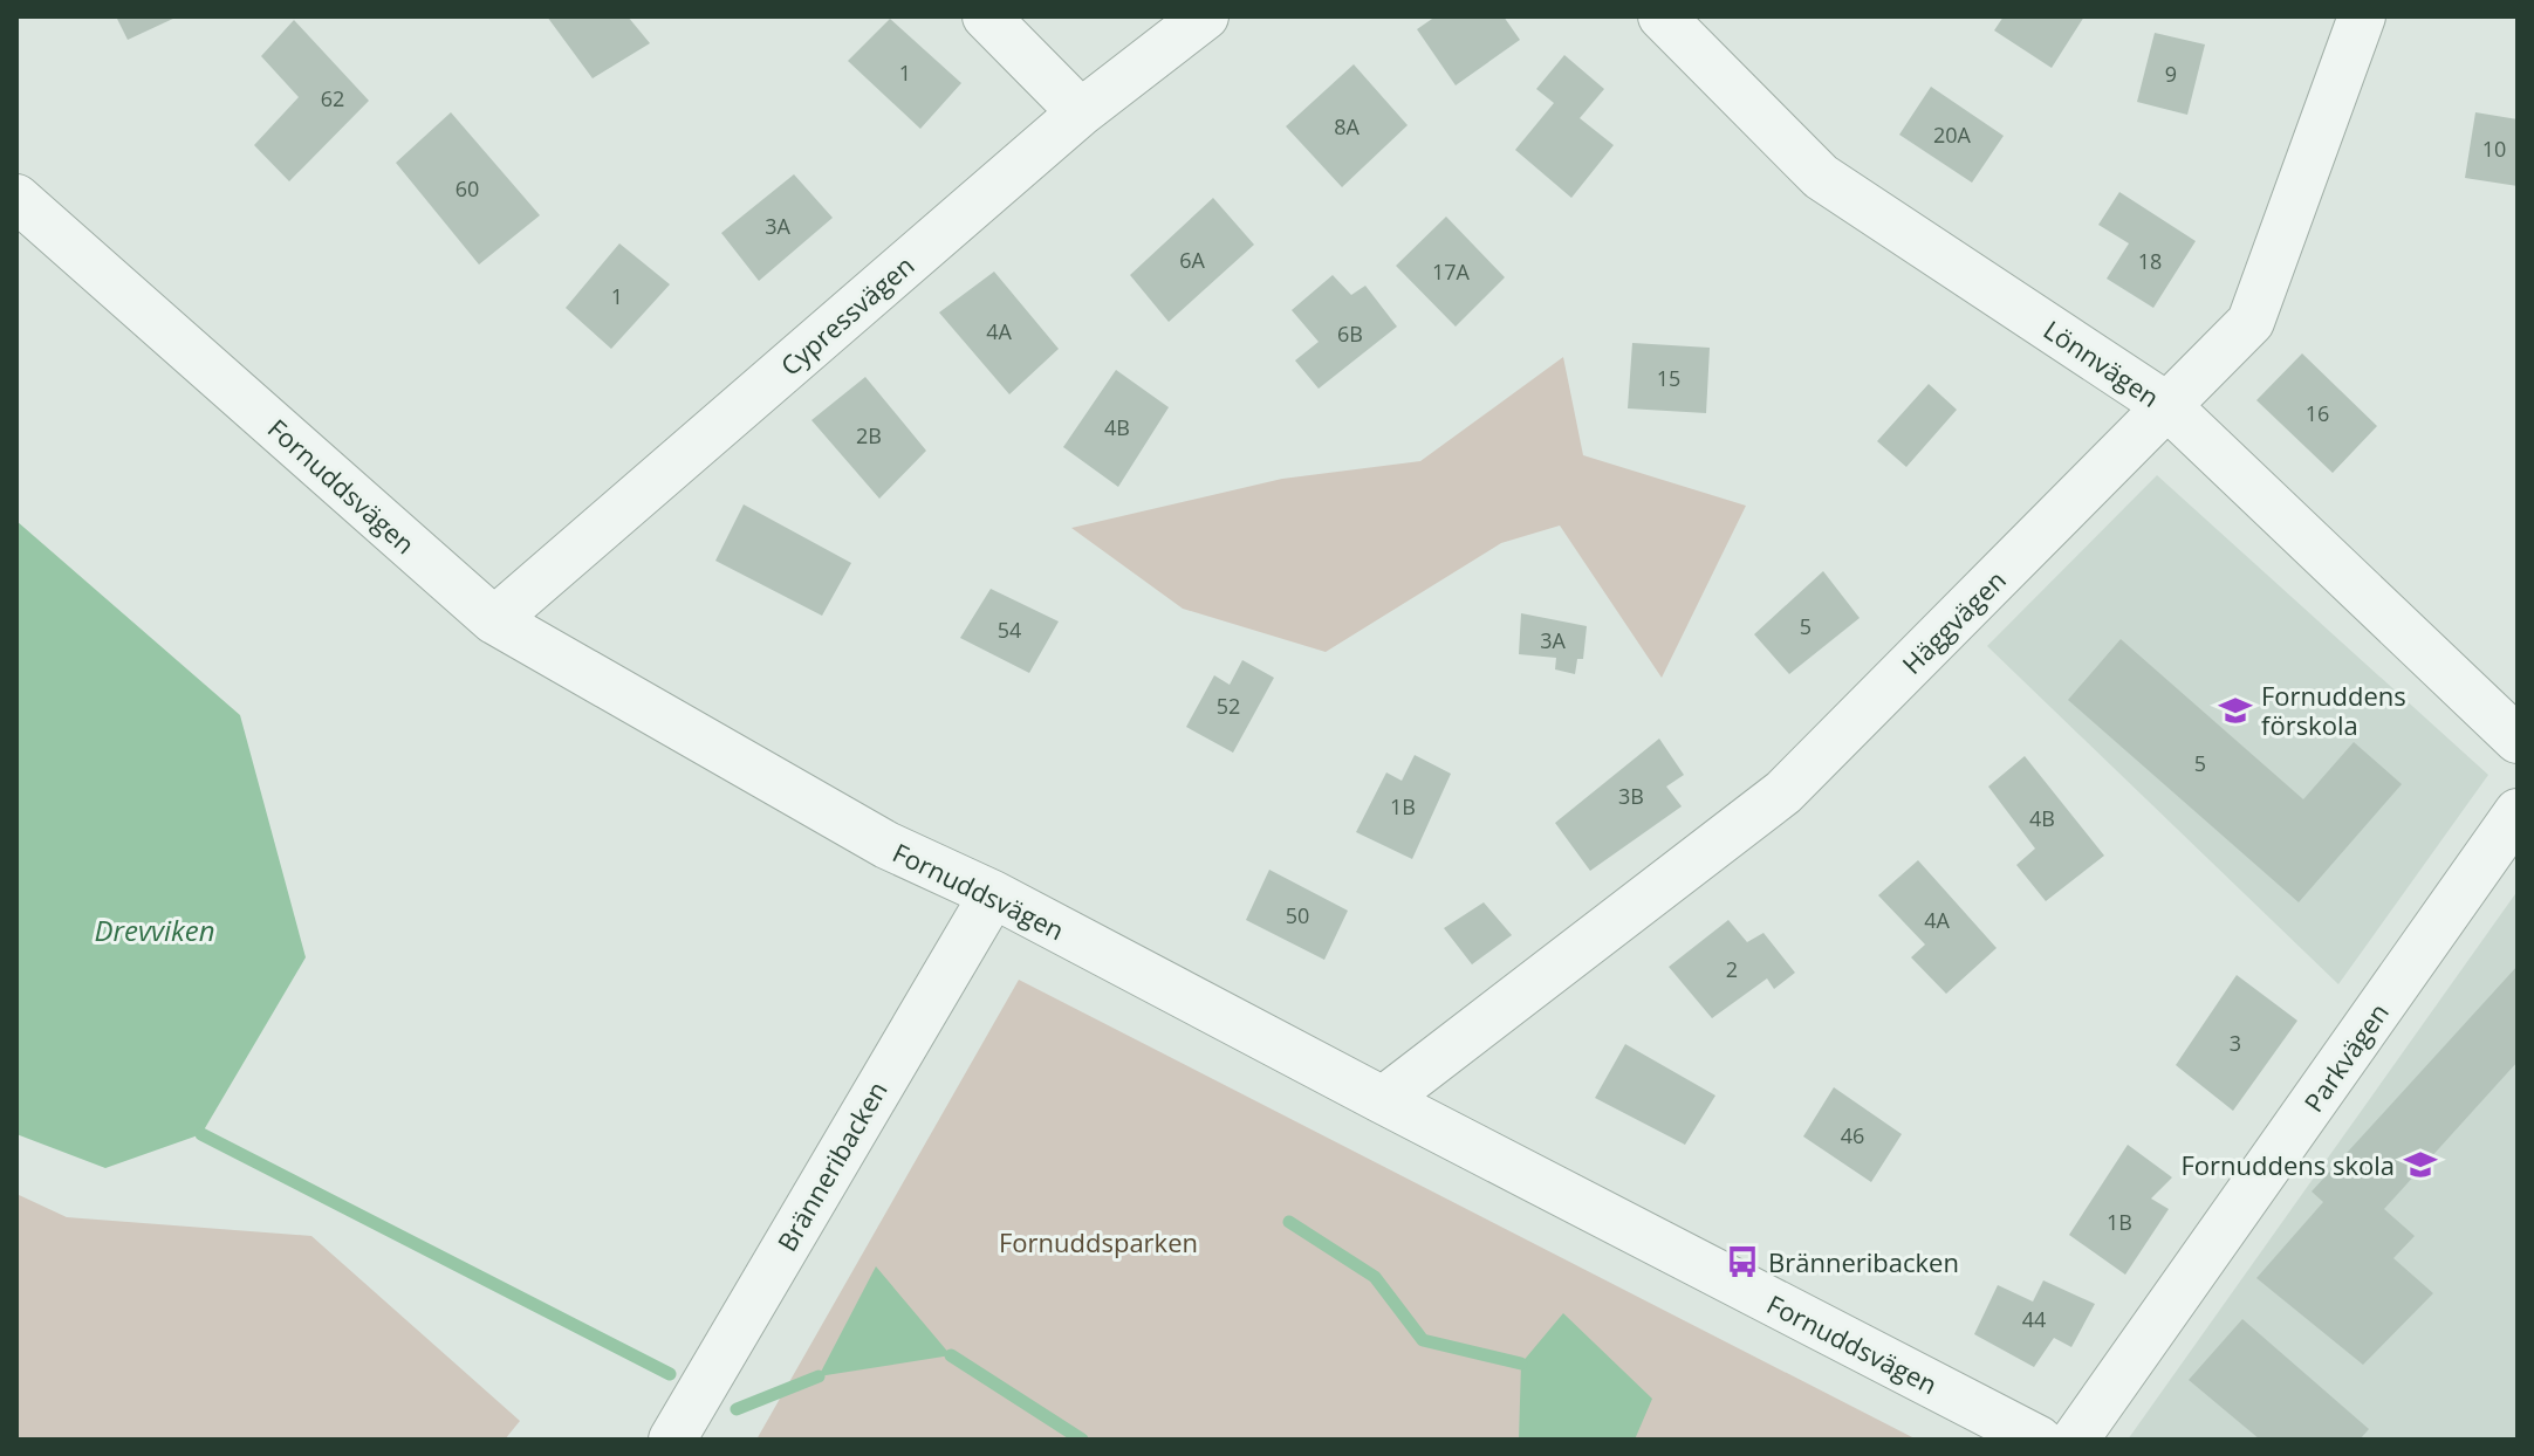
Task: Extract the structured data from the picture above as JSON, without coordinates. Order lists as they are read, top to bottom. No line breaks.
{"streets":{"street":["Cypressvägen","Lönnvägen","Fornuddsvägen","Häggvägen","Parkvägen","Bränneribacken"]},"crossings":[["Cypressvägen","Fornuddsvägen"],["Lönnvägen","Häggvägen"],["Fornuddsvägen","Häggvägen"],["Fornuddsvägen","Bränneribacken"]],"water":["Drevviken"],"parks":["Fornuddsparken"],"places":{"school or university":["Fornuddens förskola","Fornuddens skola"],"bus stop":["Bränneribacken"]},"house_numbers":["1","9","62","8A","20A","10","60","3A","6A","18","17A","1","4A","6B","15","16","4B","2B","5","54","3A","52","5","3B","1B","4B","50","4A","2","3","46","1B","44"]}
